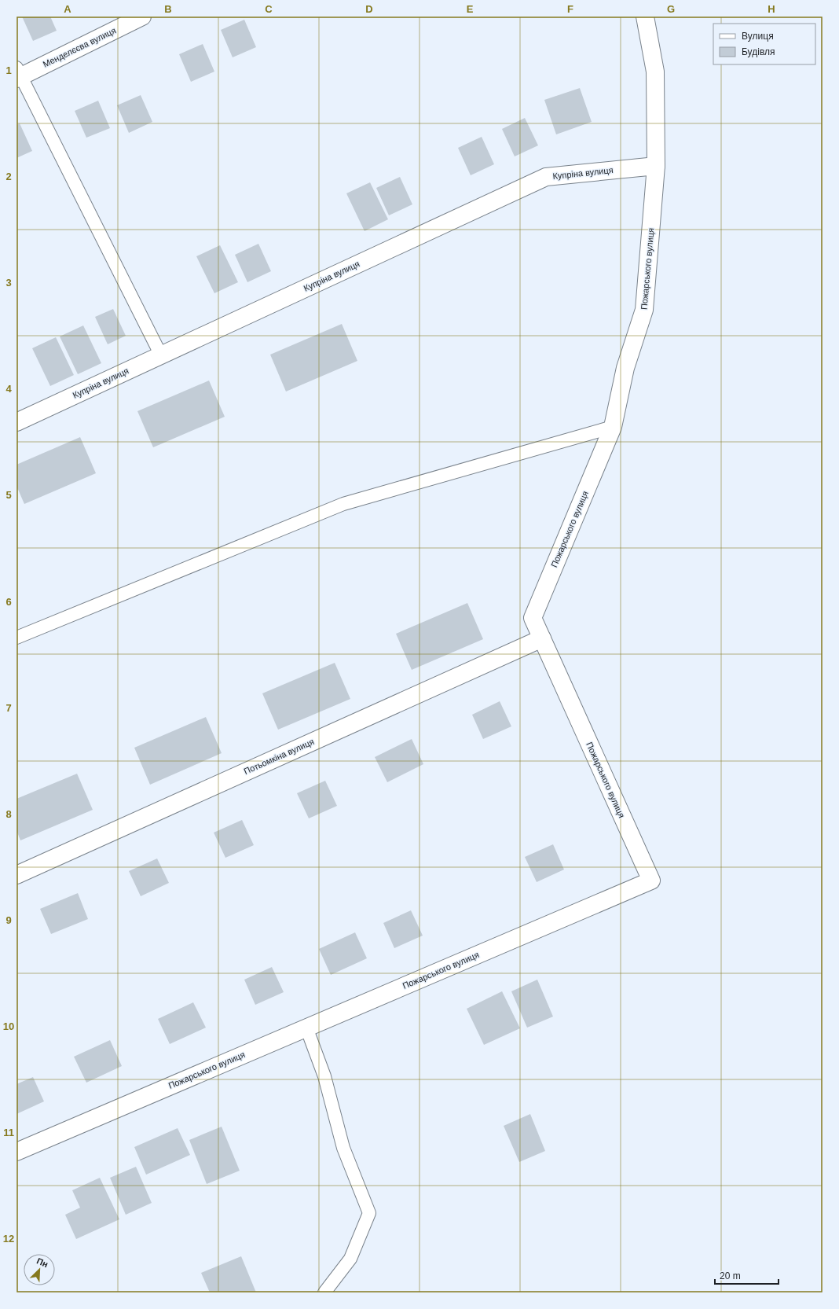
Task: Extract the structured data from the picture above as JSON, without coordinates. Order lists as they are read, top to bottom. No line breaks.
{"streets":{"street":["Менделєєва вулиця","Купріна вулиця","Пожарського вулиця","Потьомкіна вулиця"]},"crossings":[["Купріна вулиця","Пожарського вулиця"],["Пожарського вулиця","Потьомкіна вулиця"]],"legend":["Вулиця","Будівля"],"scale_bar":"20 m","north":"top right","grid":{"columns":["A","B","C","D","E","F","G","H"],"rows":["1","2","3","4","5","6","7","8","9","10","11","12"]}}
